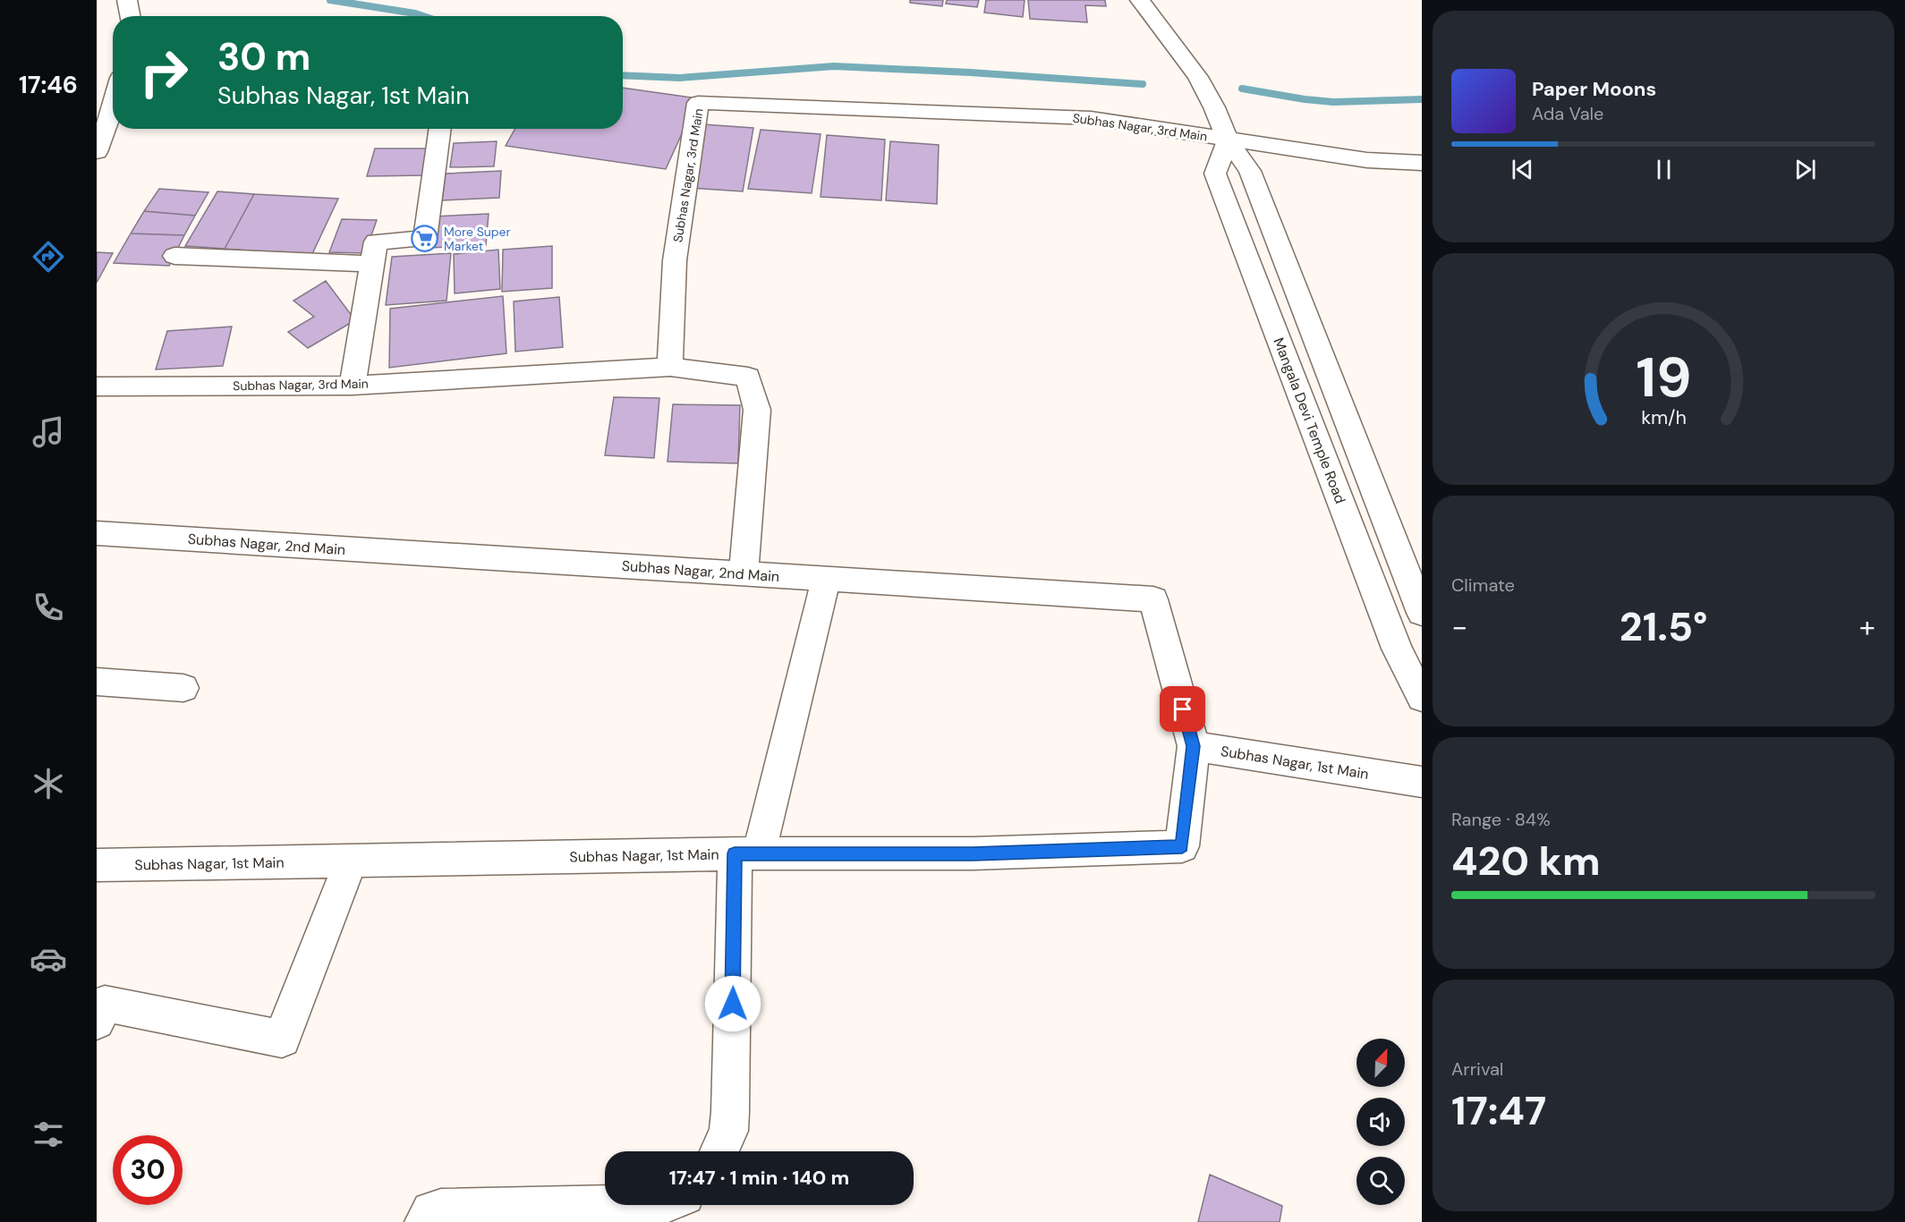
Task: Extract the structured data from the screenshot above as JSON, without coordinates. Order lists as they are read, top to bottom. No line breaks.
{"streets":{"street":["Subhas Nagar, 3rd Main","Mangala Devi Temple Road","Subhas Nagar, 2nd Main","Subhas Nagar, 1st Main"]},"crossings":[["Subhas Nagar, 3rd Main","Mangala Devi Temple Road"],["Subhas Nagar, 2nd Main","Subhas Nagar, 1st Main"]],"places":{"supermarket":["More Super Market"]},"north":"top right","page":{"tabs":"17:46","turn":["30 m","Subhas Nagar, 1st Main"],"song":["Paper Moons","Ada Vale"],"tile":["Climate",["Range · 84%","420 km"],["Arrival","17:47"]],"heat":["−","21.5°","+"],"limit":"30","trip":"17:47 · 1 min · 140 m","gauge":["19","km/h"]}}
